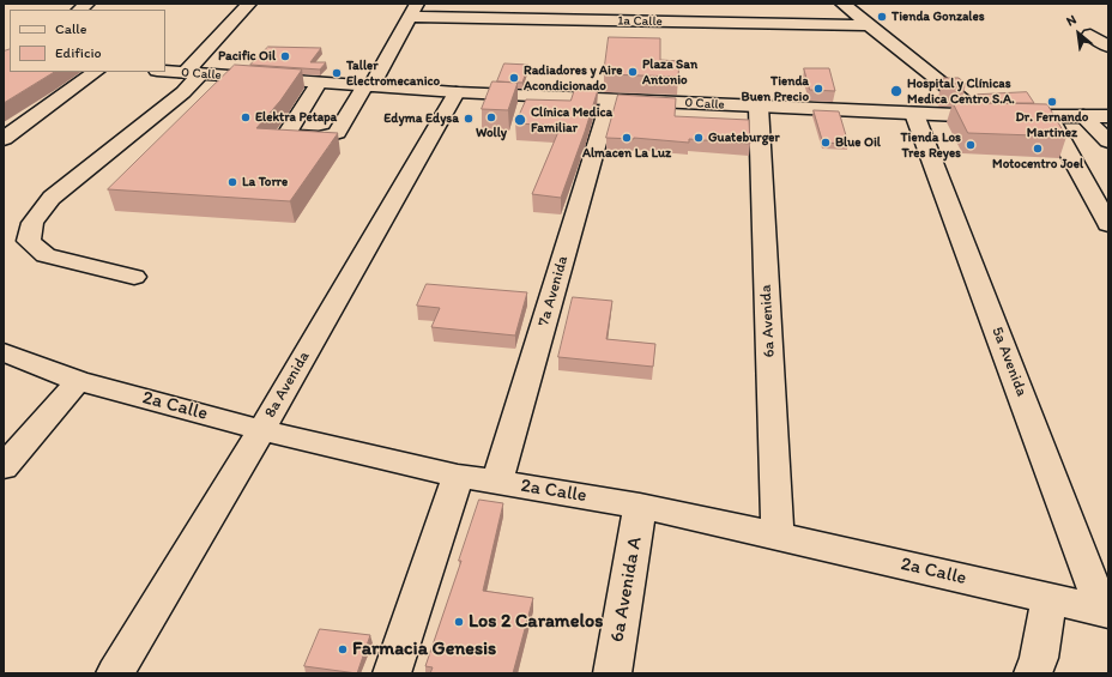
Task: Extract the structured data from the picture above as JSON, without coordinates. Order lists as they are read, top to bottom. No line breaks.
{"streets":{"street":["1a Calle","0 Calle","7a Avenida","6a Avenida","5a Avenida","8a Avenida","2a Calle","6a Avenida A"]},"crossings":[["0 Calle","7a Avenida"],["0 Calle","6a Avenida"],["0 Calle","5a Avenida"],["0 Calle","8a Avenida"],["7a Avenida","2a Calle"],["6a Avenida","2a Calle"],["5a Avenida","2a Calle"],["8a Avenida","2a Calle"],["2a Calle","6a Avenida A"]],"places":["Tienda Gonzales","Pacific Oil","Plaza San Antonio","Taller Electromecanico","Radiadores y Aire Acondicionado","Tienda Buen Precio","Hospital y Clínicas Medica Centro S.A.","Dr. Fernando Martinez","Elektra Petapa","Wolly","Edyma Edysa","Clínica Medica Familiar","Almacen La Luz","Guateburger","Blue Oil","Tienda Los Tres Reyes","Motocentro Joel","La Torre","Los 2 Caramelos","Farmacia Genesis"],"legend":["Calle","Edificio"],"north":"top left"}
